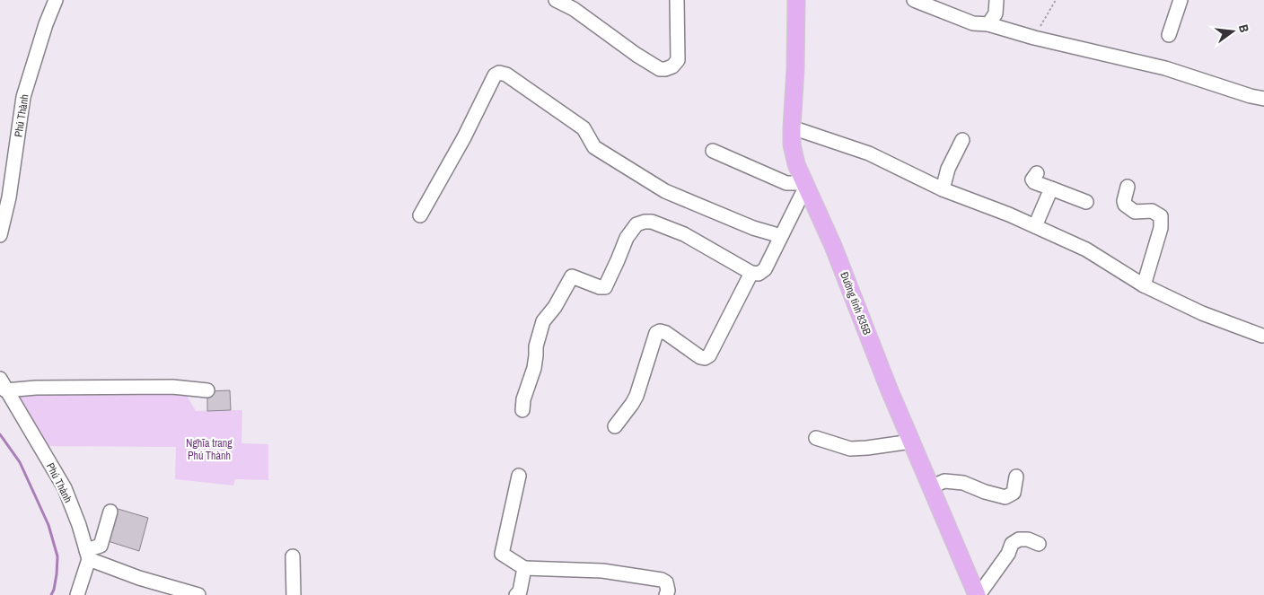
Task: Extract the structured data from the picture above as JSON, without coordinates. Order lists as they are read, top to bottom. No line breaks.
{"streets":{"main road":["Đường tỉnh 835B"],"street":["Phú Thành"]},"parks":["Nghĩa trang Phú Thành"],"north":"right"}
